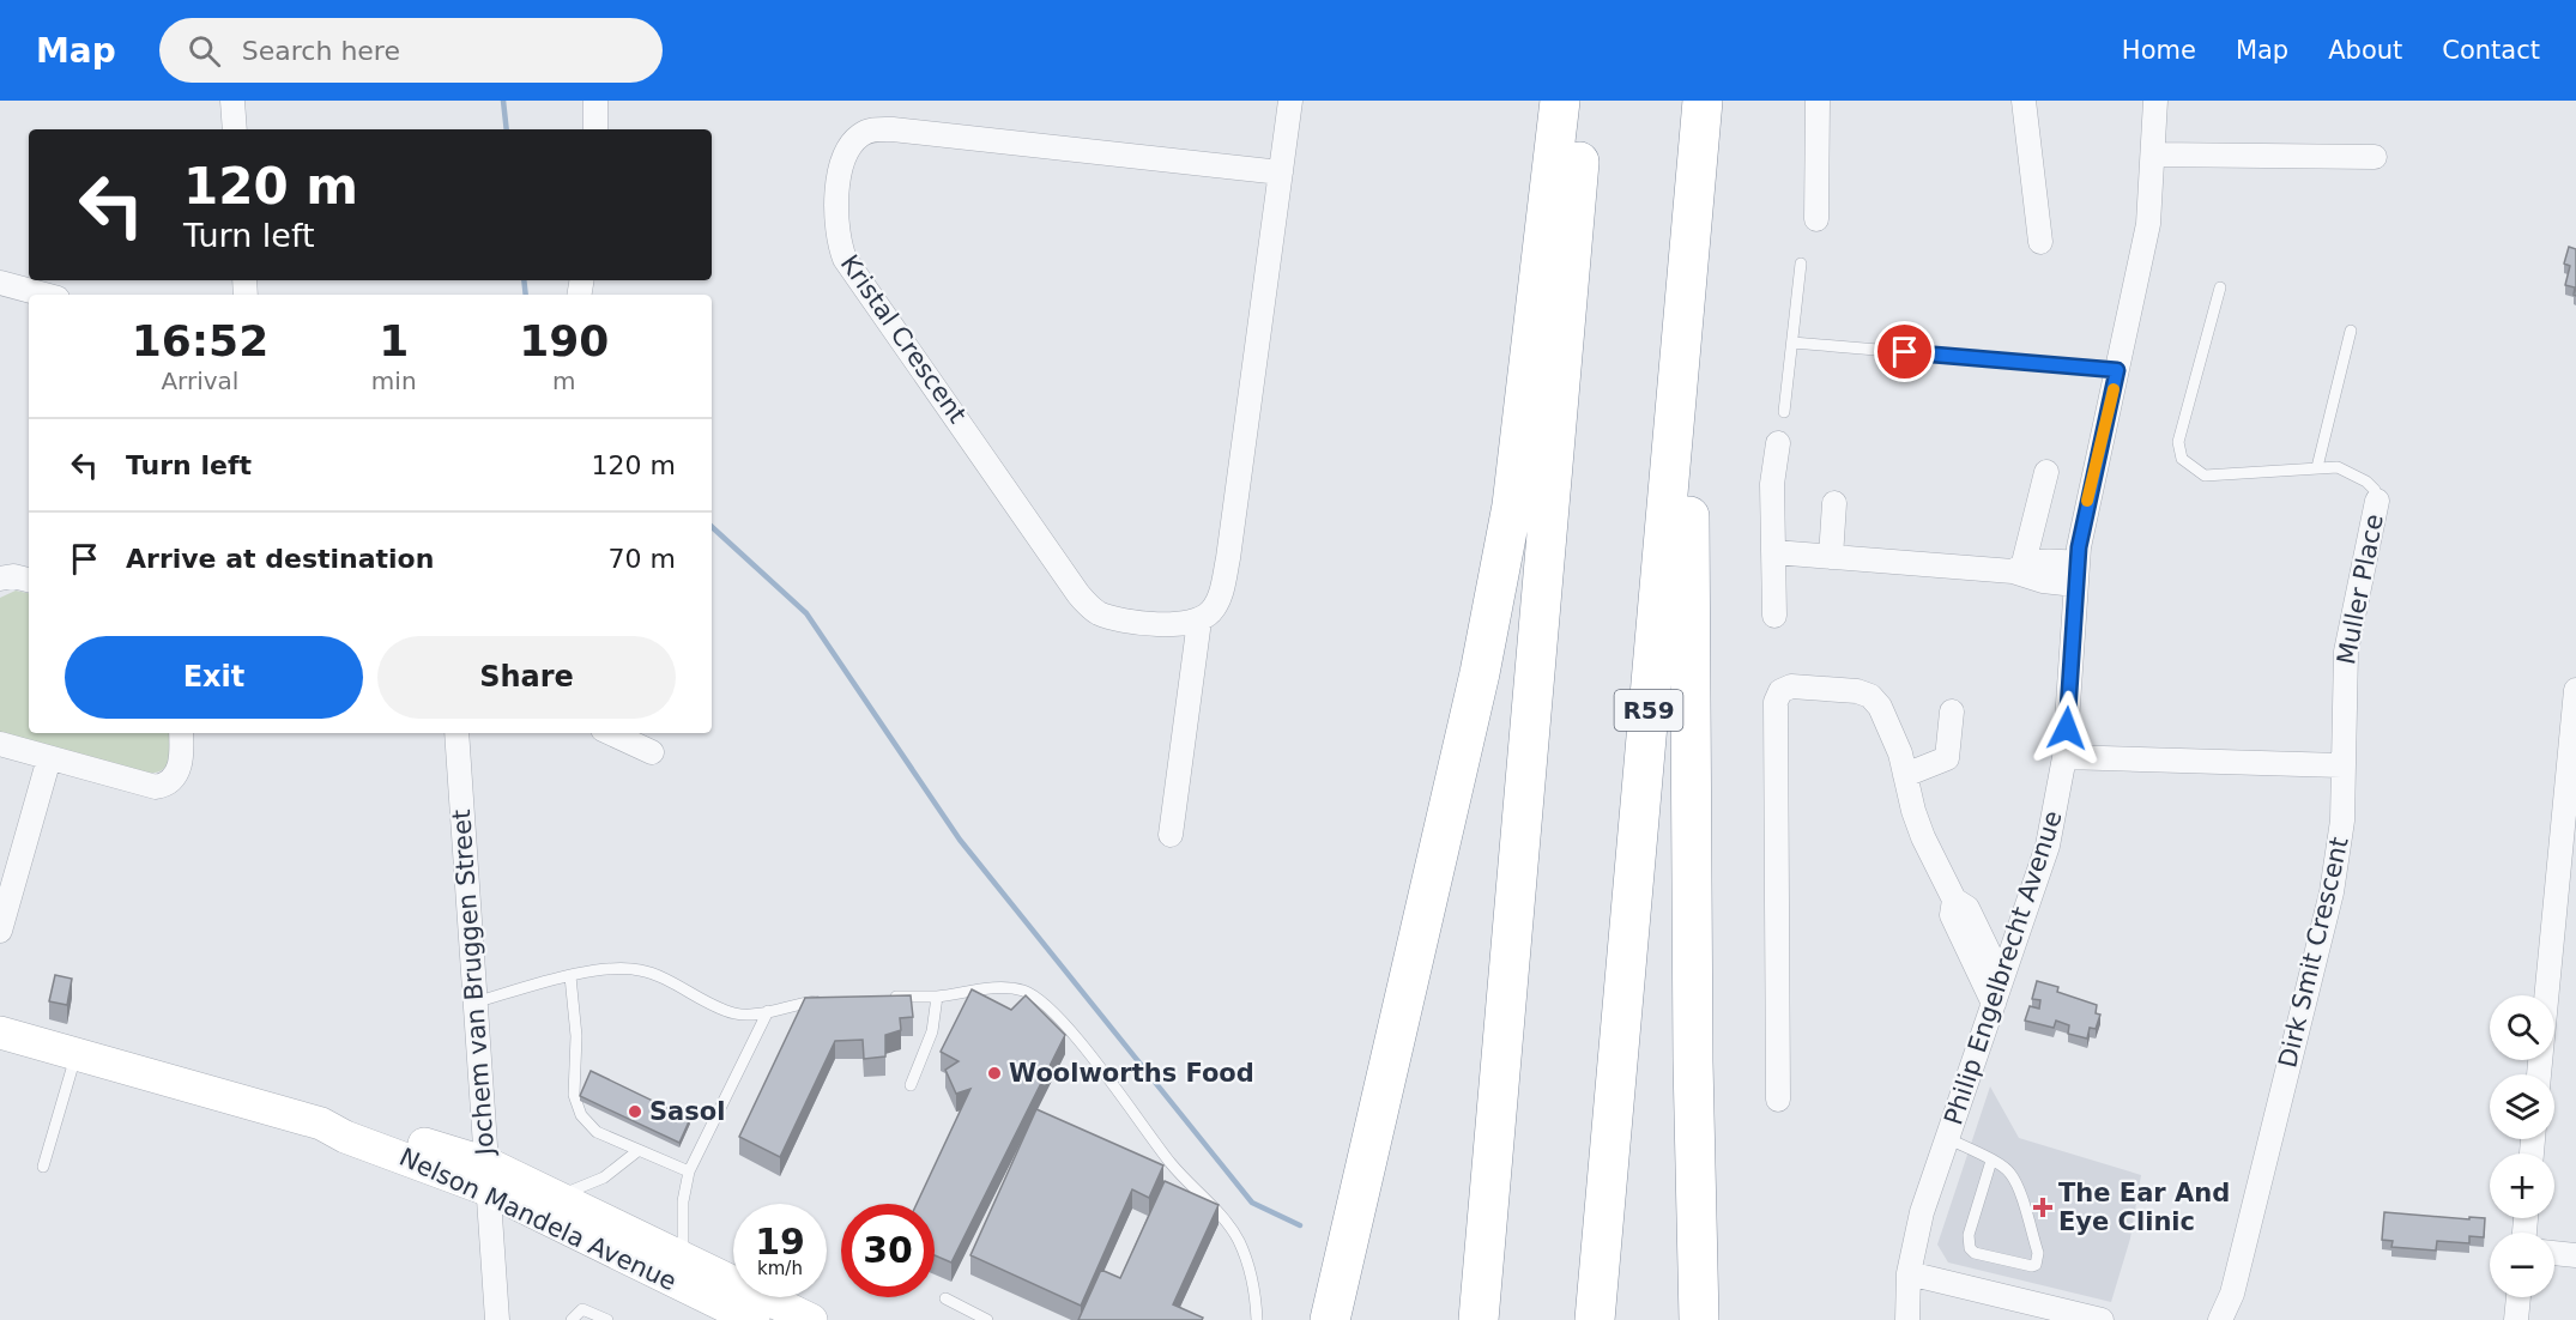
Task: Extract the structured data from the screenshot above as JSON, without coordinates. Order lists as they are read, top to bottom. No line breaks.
{"streets":{"highway":["R59"],"street":["Kristal Crescent","Muller Place","Dirk Smit Crescent","Philip Engelbrecht Avenue","Jochem van Bruggen Street","Nelson Mandela Avenue"]},"crossings":[["Muller Place","Dirk Smit Crescent"],["Jochem van Bruggen Street","Nelson Mandela Avenue"]],"places":{"other":["Woolworths Food","Sasol"],"health":["The Ear And Eye Clinic"]},"page":{"header":"Map","search":"Search here","nav":["Home","Map","About","Contact"],"turn":["120 m","Turn left"],"eta":["16:52","Arrival","1","min","190","m"],"list":[{"name":"Turn left","value":"120 m"},{"name":"Arrive at destination","value":"70 m"}],"buttons":["Exit","Share"],"map_buttons":["+","−"],"speed":"19 km/h","limit":"30"}}
